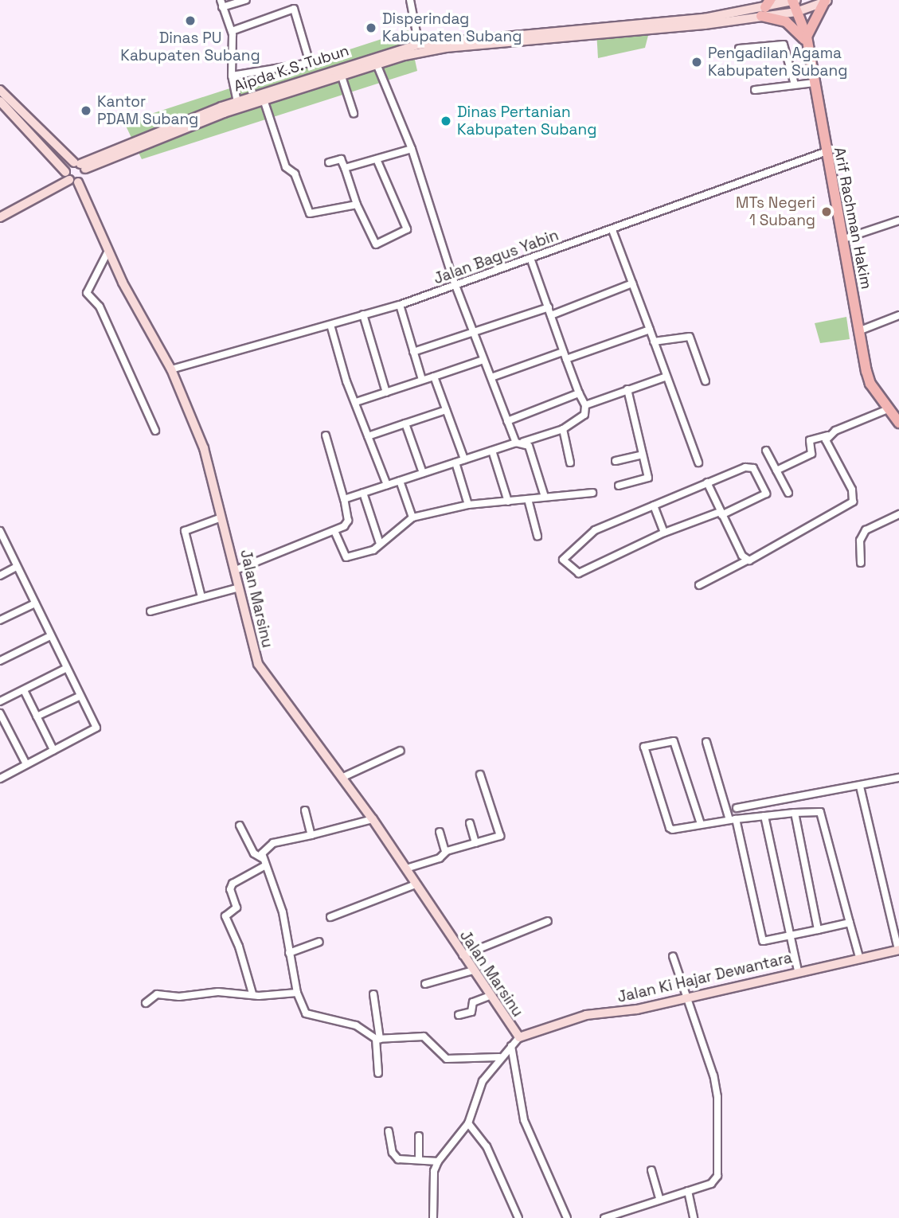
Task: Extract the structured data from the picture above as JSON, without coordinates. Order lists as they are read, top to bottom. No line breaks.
{"streets":{"main road":["Arif Rachman Hakim"],"street":["Aipda K.S. Tubun","Jalan Bagus Yabin","Jalan Marsinu","Jalan Ki Hajar Dewantara"]},"crossings":[["Aipda K.S. Tubun","Arif Rachman Hakim"],["Arif Rachman Hakim","Jalan Bagus Yabin"],["Jalan Bagus Yabin","Jalan Marsinu"],["Jalan Marsinu","Jalan Ki Hajar Dewantara"]],"places":["Dinas PU Kabupaten Subang","Disperindag Kabupaten Subang","Pengadilan Agama Kabupaten Subang","Kantor PDAM Subang","Dinas Pertanian Kabupaten Subang","MTs Negeri 1 Subang"]}
